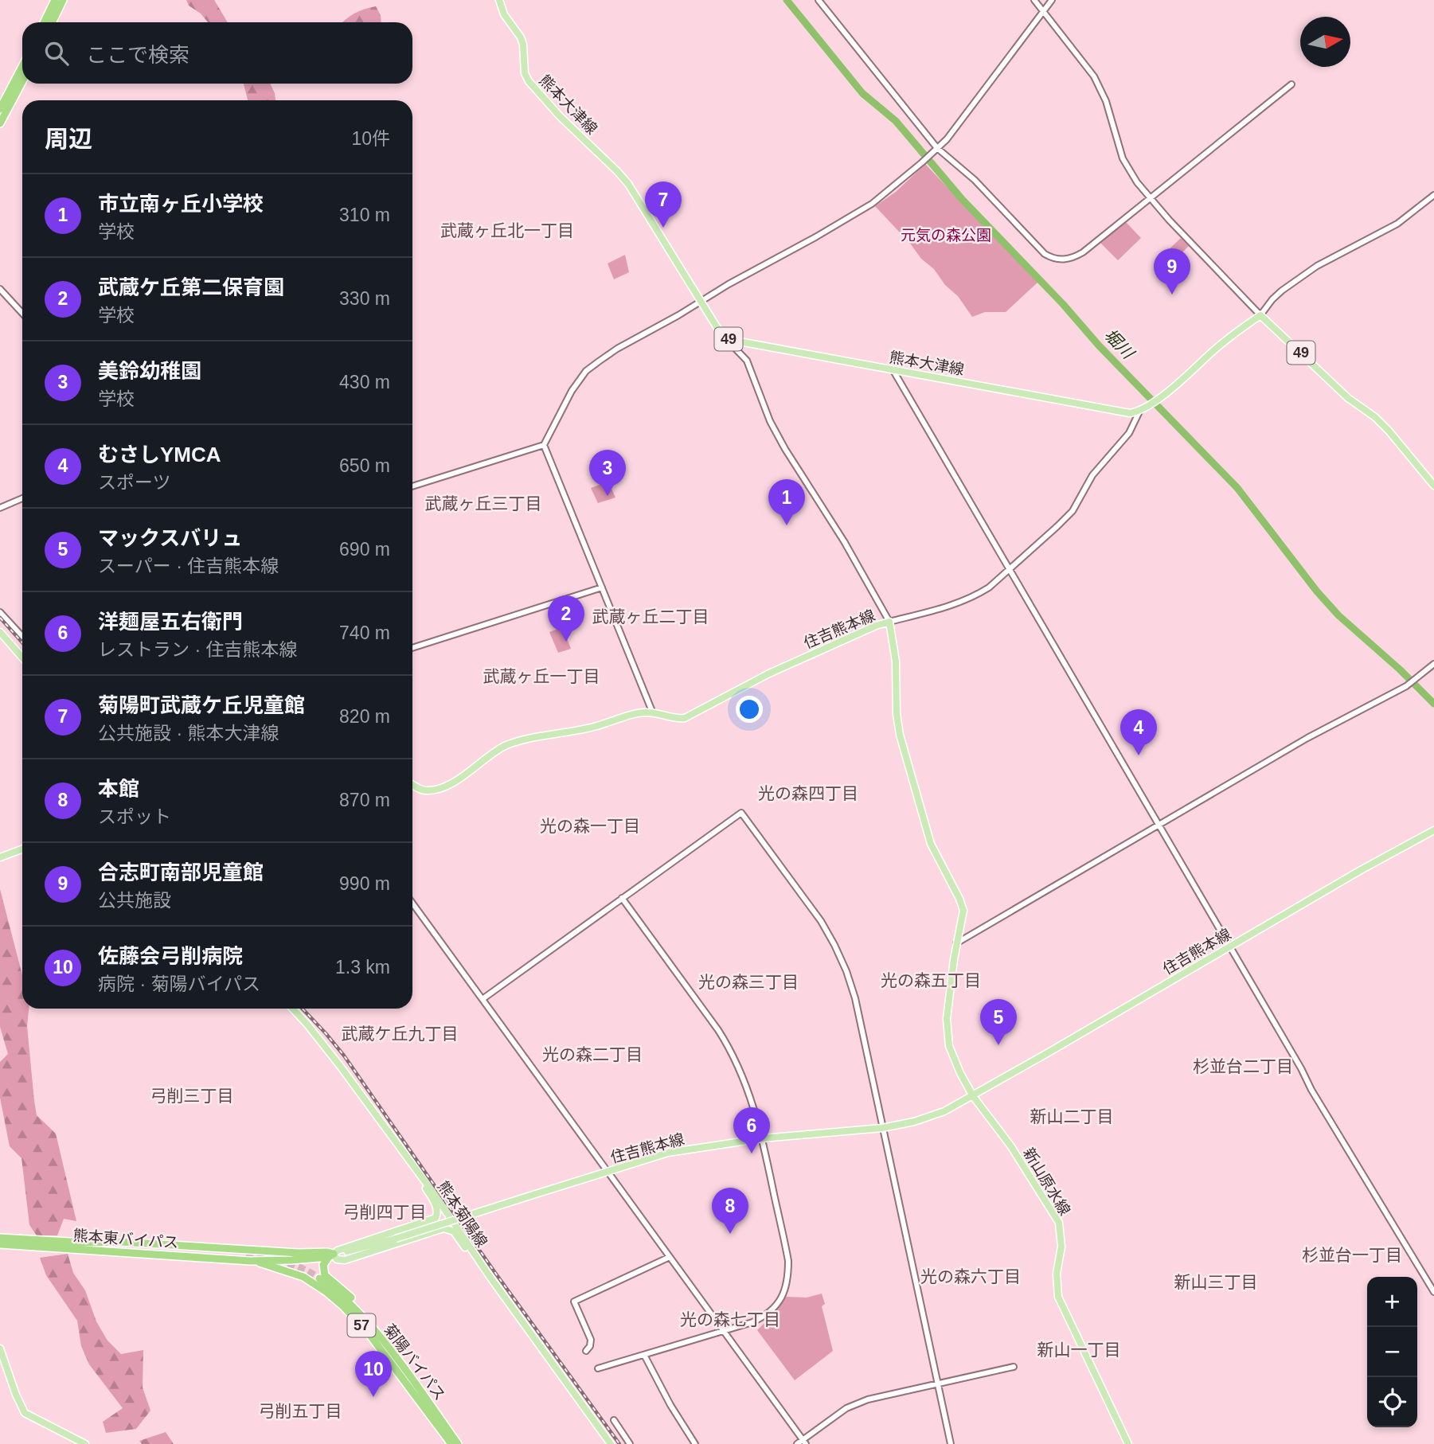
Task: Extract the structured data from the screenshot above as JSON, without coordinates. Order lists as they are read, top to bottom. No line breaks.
{"streets":{"highway":["熊本東バイパス","57","菊陽バイパス"],"main road":["熊本大津線","49","住吉熊本線","新山原水線","熊本菊陽線"]},"crossings":[["住吉熊本線","新山原水線"]],"districts":["武蔵ヶ丘北一丁目","武蔵ヶ丘三丁目","武蔵ヶ丘二丁目","武蔵ヶ丘一丁目","光の森四丁目","光の森一丁目","光の森五丁目","光の森三丁目","武蔵ケ丘九丁目","光の森二丁目","杉並台二丁目","弓削三丁目","新山二丁目","弓削四丁目","杉並台一丁目","光の森六丁目","新山三丁目","光の森七丁目","新山一丁目","弓削五丁目"],"water":["堀川"],"parks":["元気の森公園"],"north":"right","page":{"search":"ここで検索","heading":["周辺","10件"],"list":[{"mark":"1","name":"市立南ヶ丘小学校","note":"学校","value":"310 m"},{"mark":"2","name":"武蔵ケ丘第二保育園","note":"学校","value":"330 m"},{"mark":"3","name":"美鈴幼稚園","note":"学校","value":"430 m"},{"mark":"4","name":"むさしYMCA","note":"スポーツ","value":"650 m"},{"mark":"5","name":"マックスバリュ","note":"スーパー · 住吉熊本線","value":"690 m"},{"mark":"6","name":"洋麺屋五右衛門","note":"レストラン · 住吉熊本線","value":"740 m"},{"mark":"7","name":"菊陽町武蔵ケ丘児童館","note":"公共施設 · 熊本大津線","value":"820 m"},{"mark":"8","name":"本館","note":"スポット","value":"870 m"},{"mark":"9","name":"合志町南部児童館","note":"公共施設","value":"990 m"},{"mark":"10","name":"佐藤会弓削病院","note":"病院 · 菊陽バイパス","value":"1.3 km"}],"pins":["7","9","3","1","2","4","5","6","8","10"],"map_buttons":["+","−"]}}
